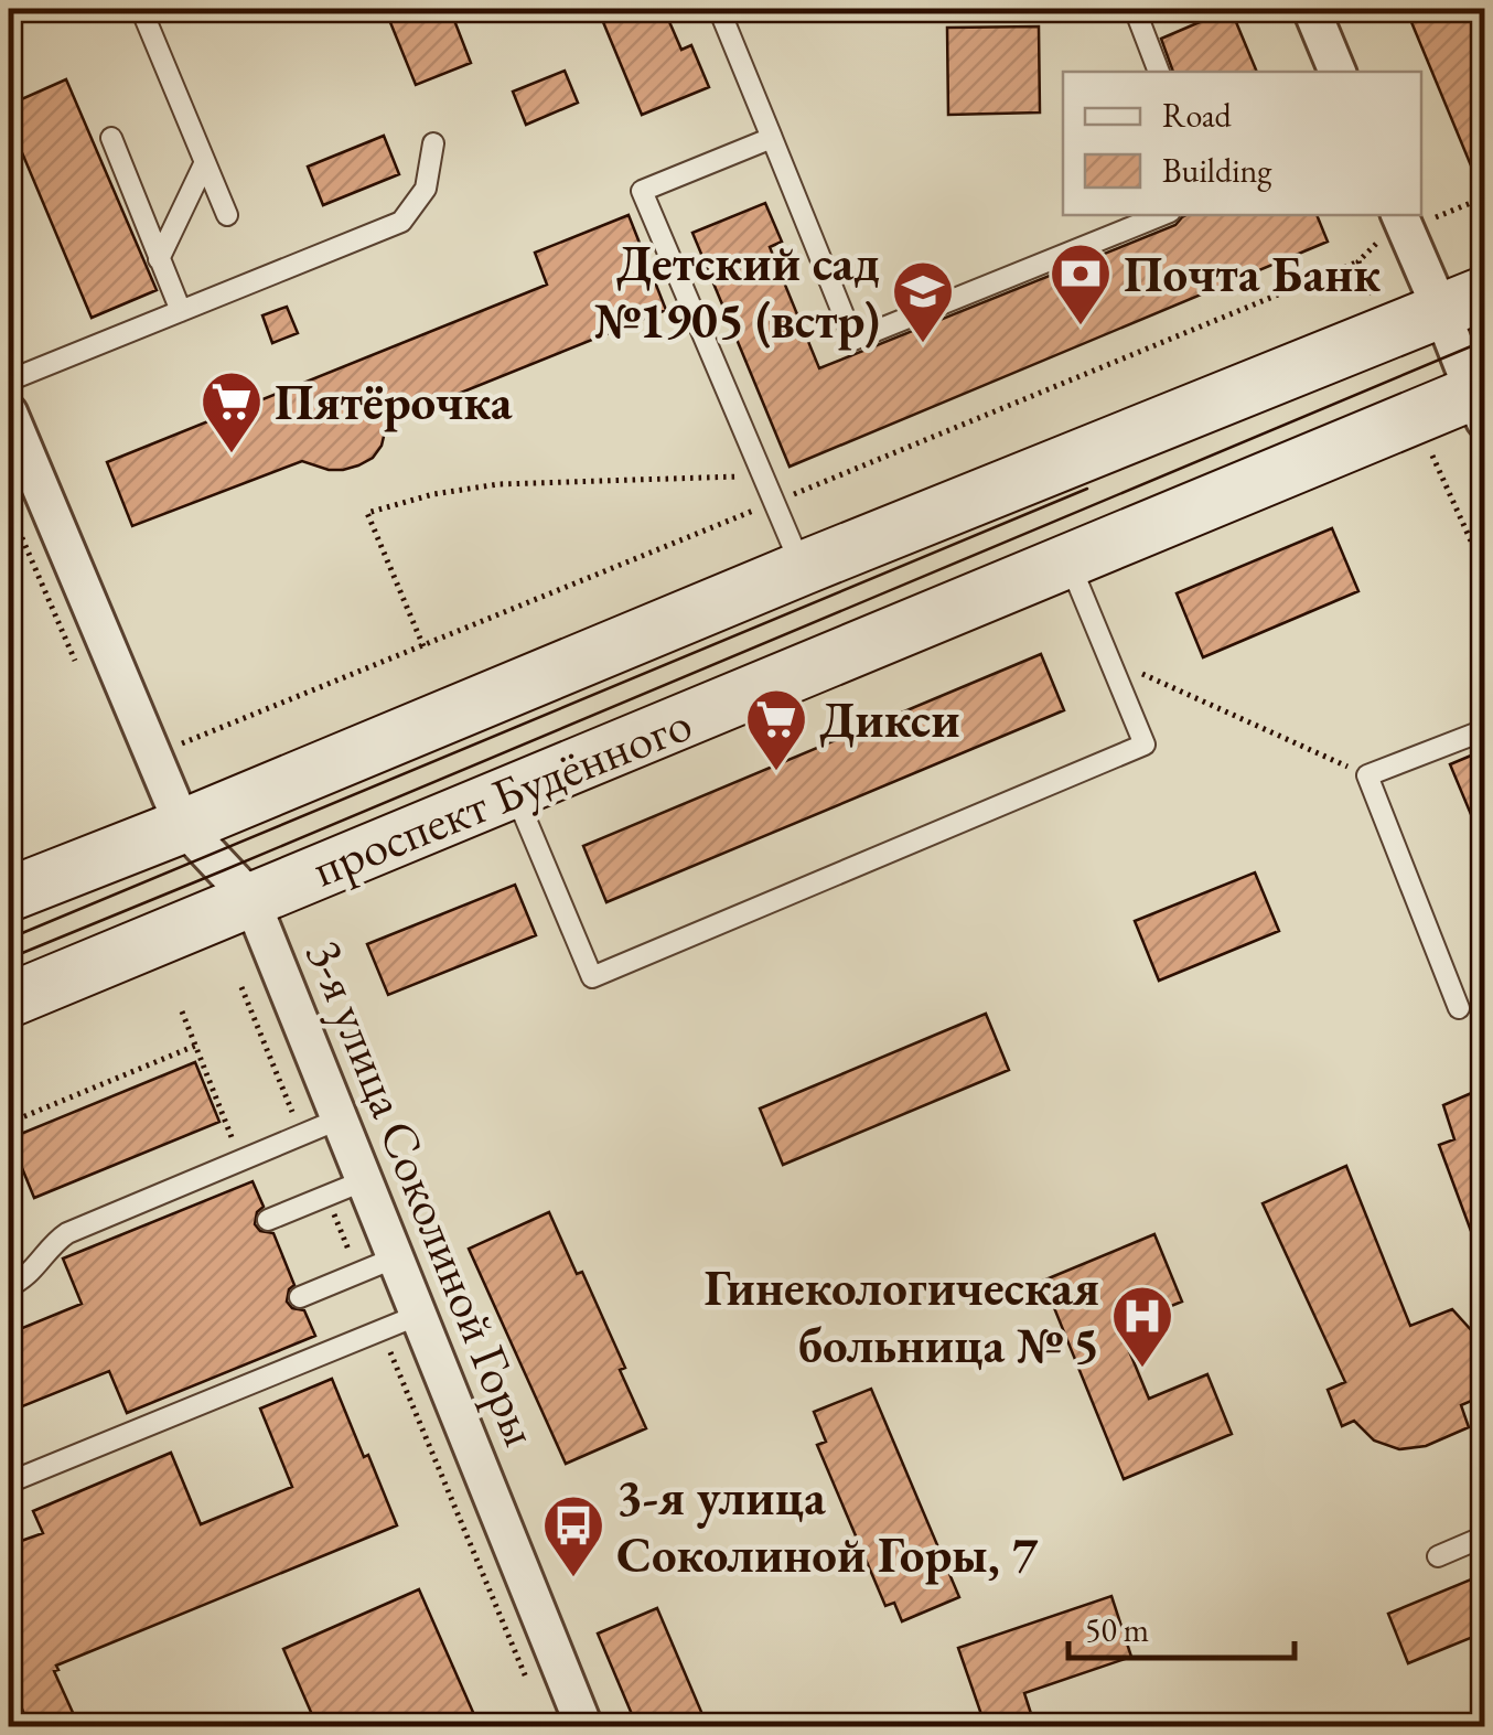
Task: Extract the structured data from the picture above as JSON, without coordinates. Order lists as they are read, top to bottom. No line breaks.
{"streets":{"main road":["проспект Будённого"],"street":["3-я улица Соколиной Горы"]},"crossings":[["проспект Будённого","3-я улица Соколиной Горы"]],"places":{"bank":["Почта Банк"],"school or university":["Детский сад №1905 (встр)"],"supermarket":["Пятёрочка","Дикси"],"hospital":["Гинекологическая больница № 5"],"bus stop":["3-я улица Соколиной Горы, 7"]},"legend":["Road","Building"],"scale_bar":"50 m"}
